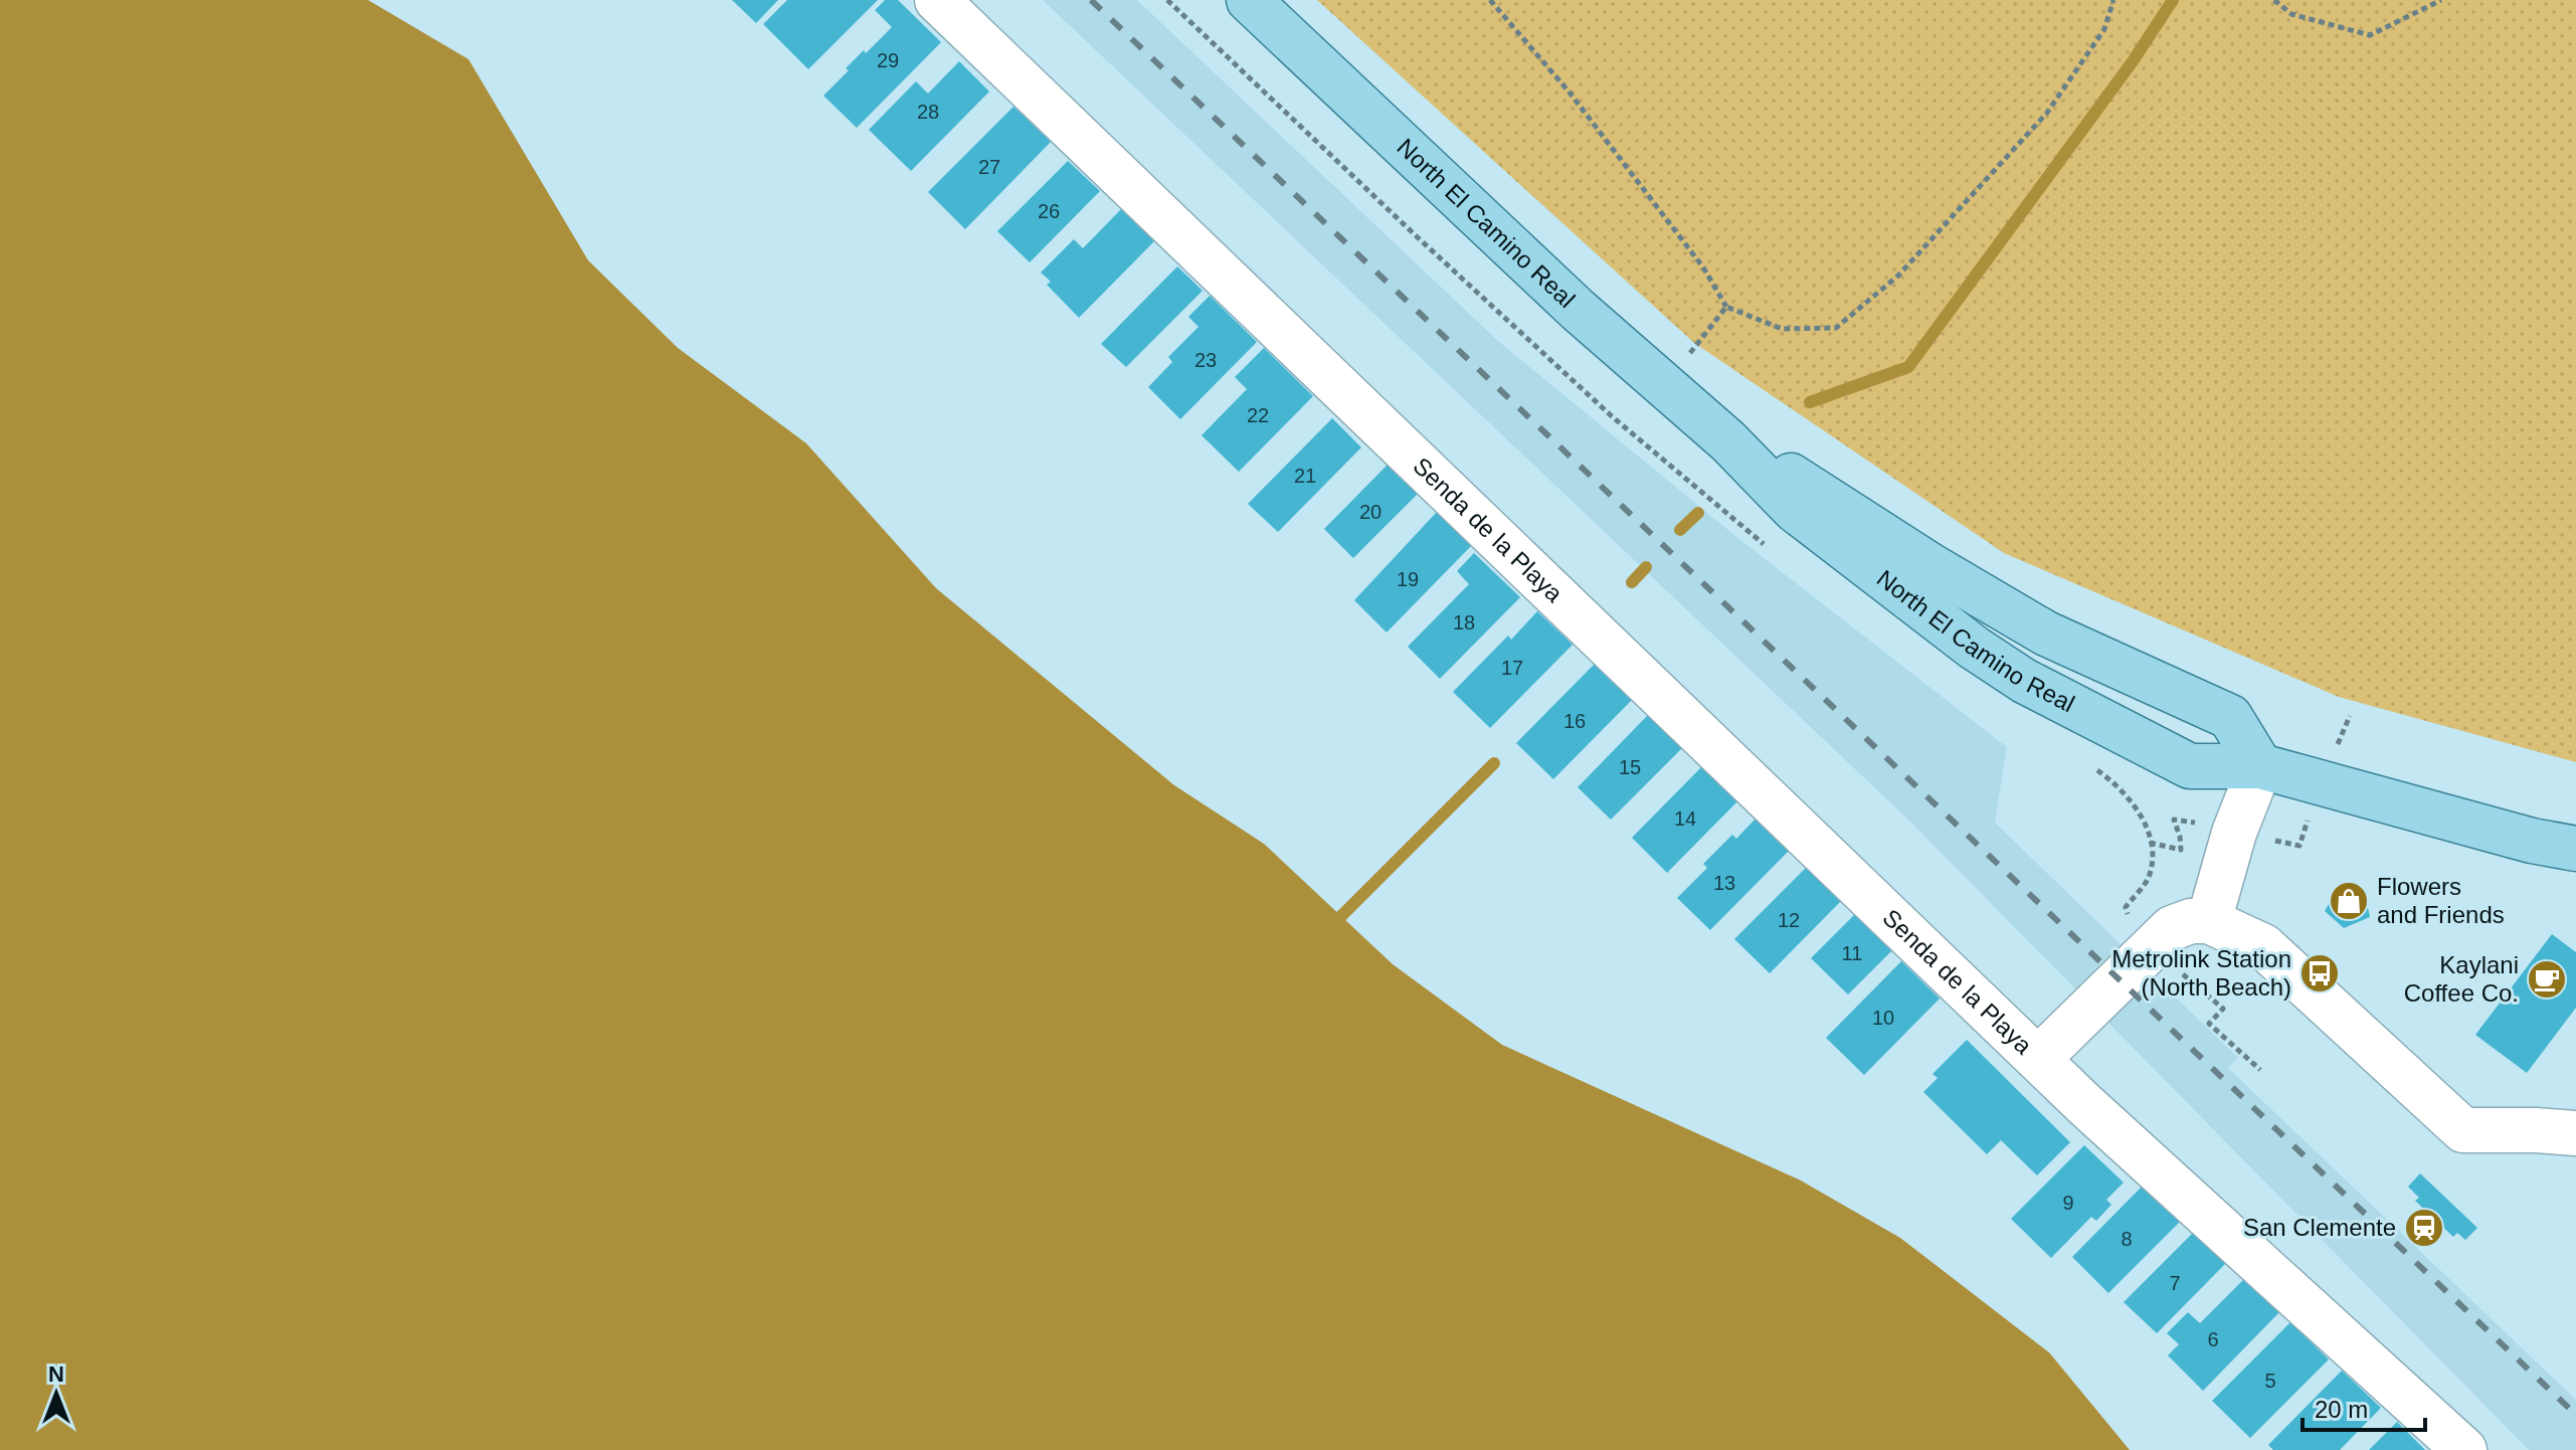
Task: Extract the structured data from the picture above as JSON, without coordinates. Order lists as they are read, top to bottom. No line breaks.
{"streets":{"main road":["North El Camino Real"],"street":["Senda de la Playa"]},"places":{"shop":["Flowers and Friends"],"bus stop":["Metrolink Station (North Beach)"],"cafe":["Kaylani Coffee Co."],"station":["San Clemente"]},"house_numbers":["29","28","27","26","23","22","21","20","19","18","17","16","15","14","13","12","11","10","9","8","7","6","5"],"scale_bar":"20 m","north":"top"}
